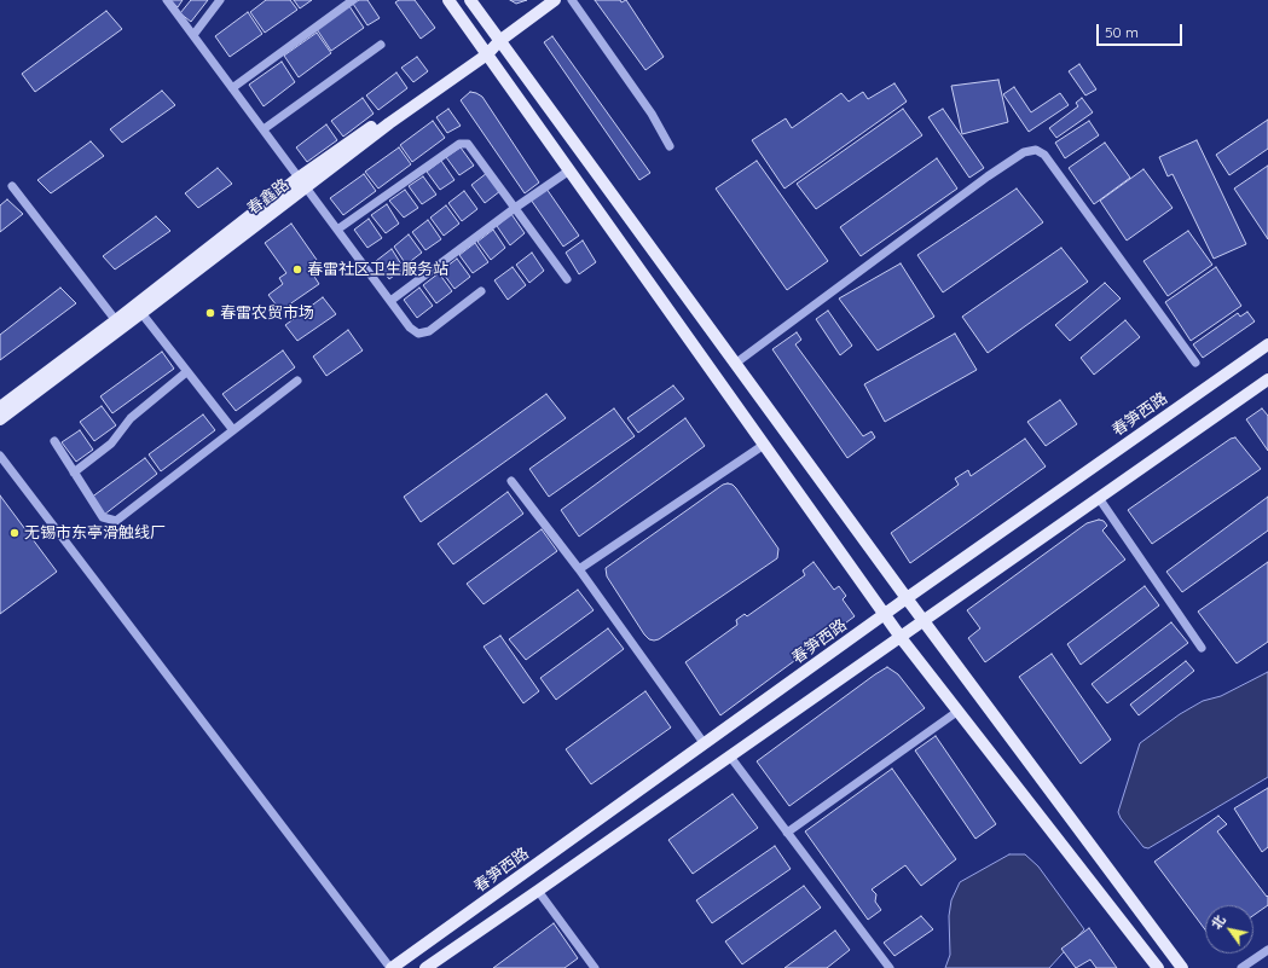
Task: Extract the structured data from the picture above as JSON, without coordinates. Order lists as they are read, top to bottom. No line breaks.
{"streets":{"main road":["春鑫路","春笋西路"]},"places":["春雷社区卫生服务站","春雷农贸市场","无锡市东亭滑触线厂"],"scale_bar":"50 m","north":"top left"}
